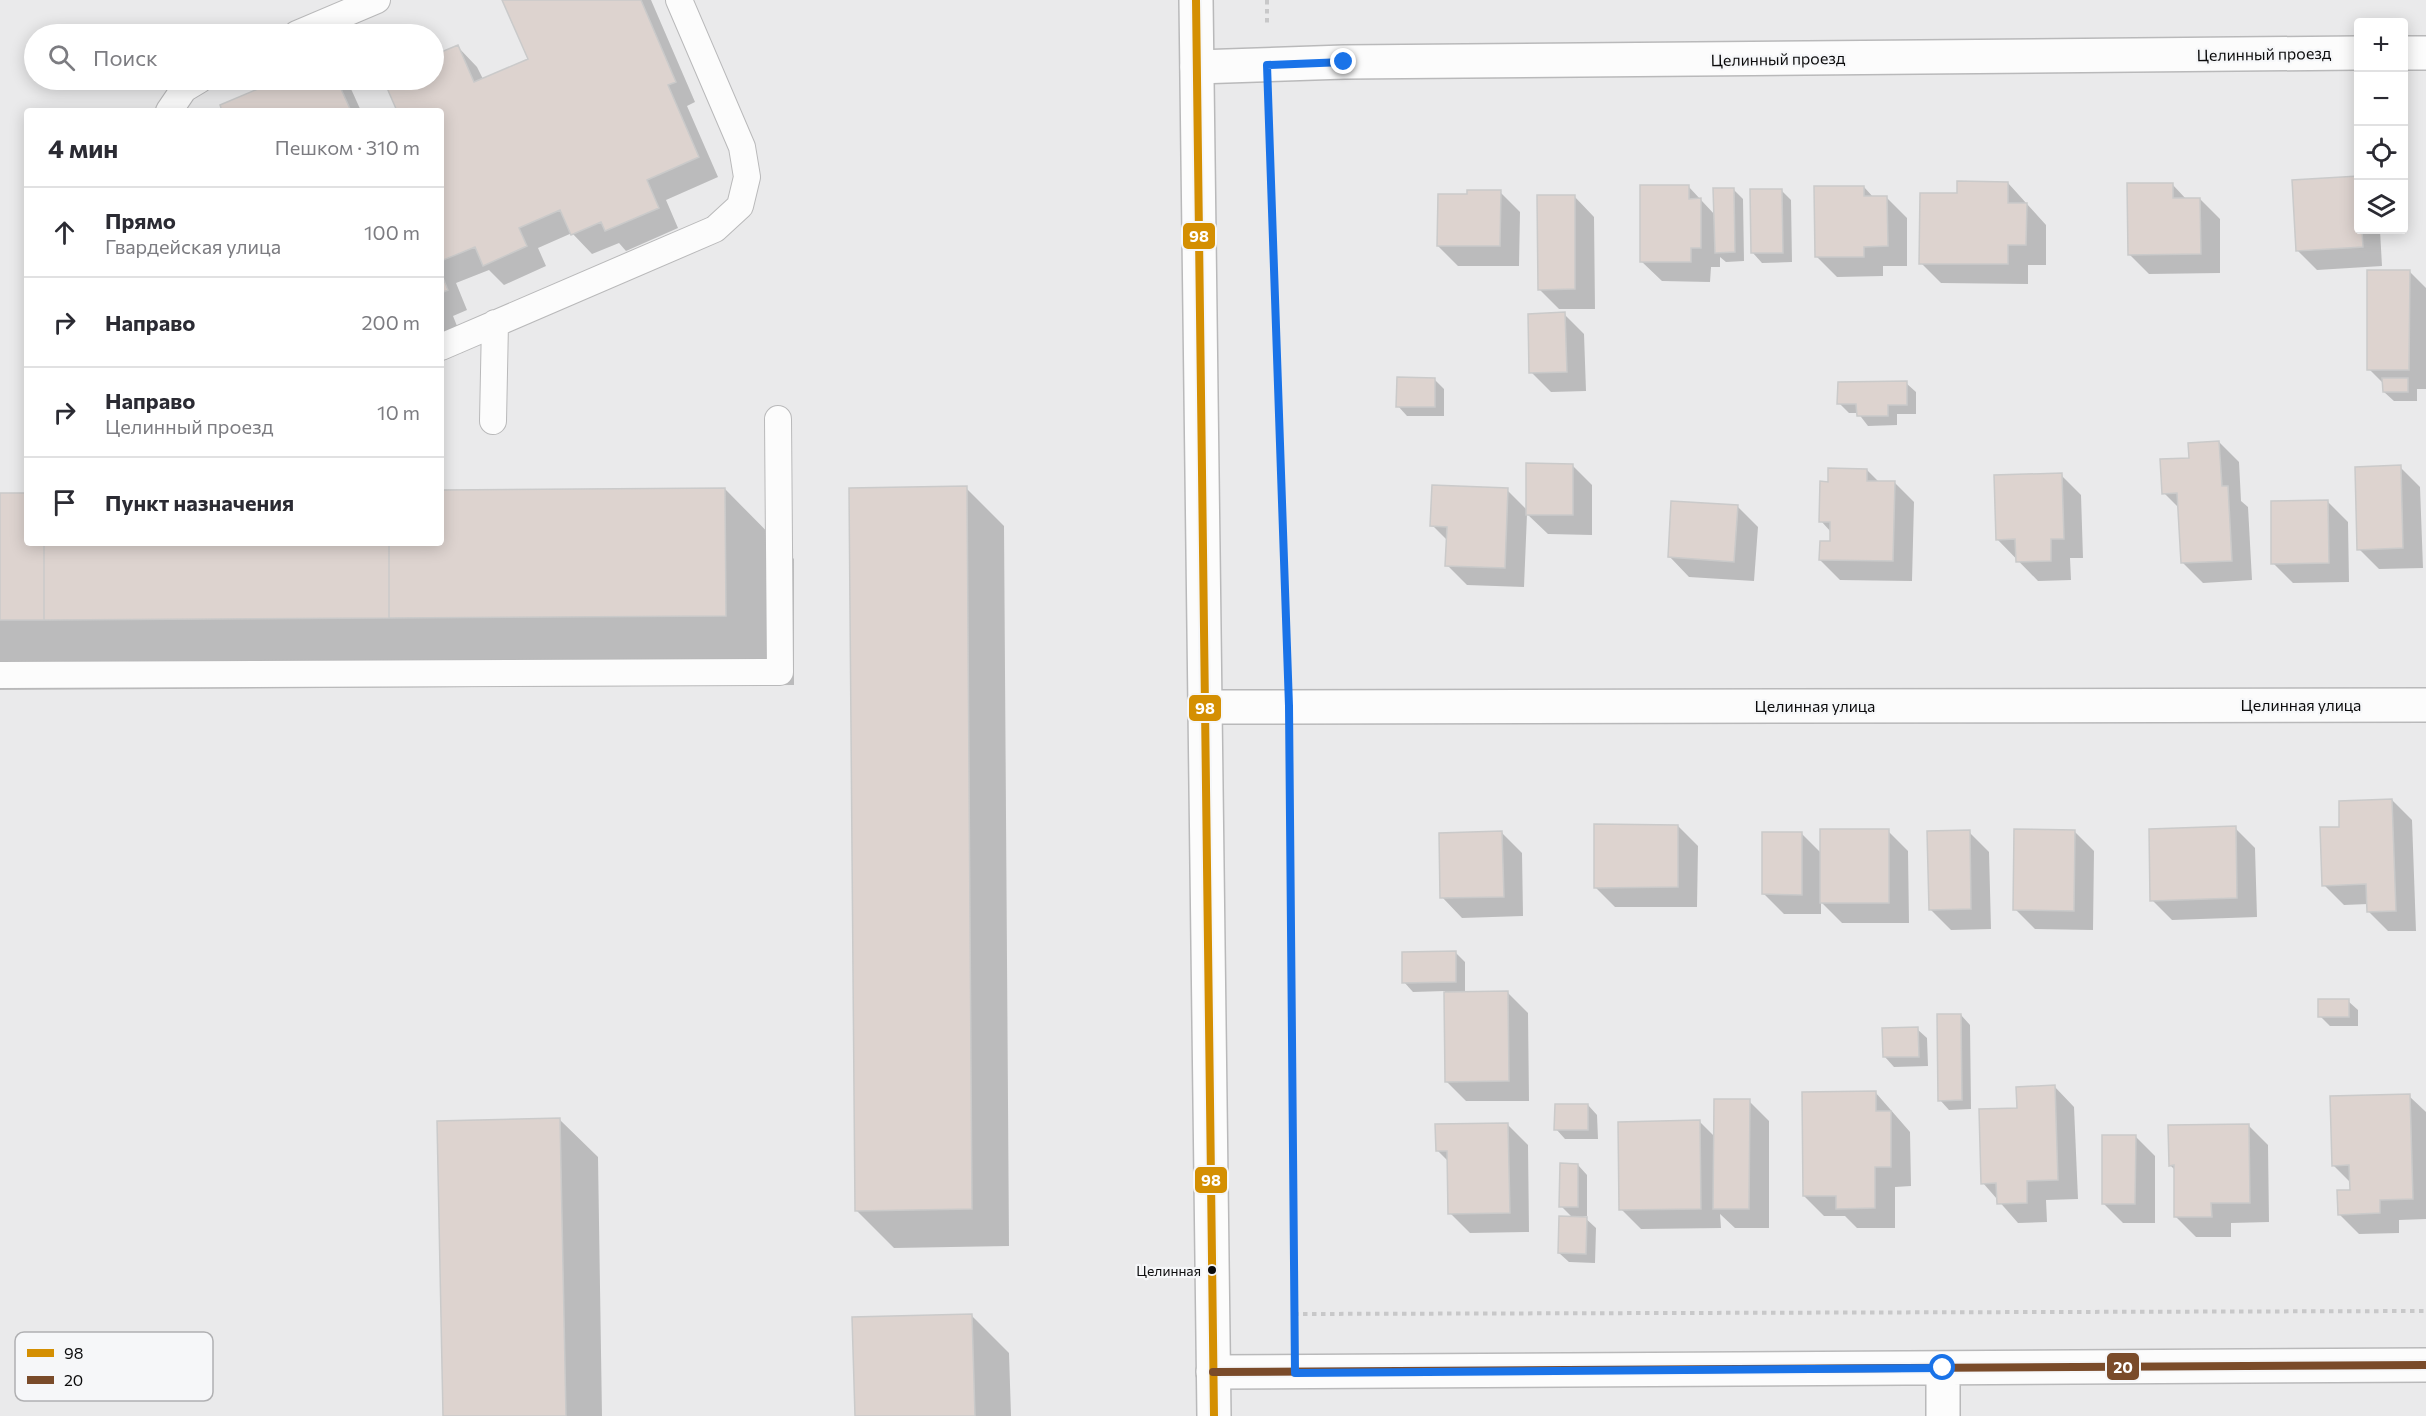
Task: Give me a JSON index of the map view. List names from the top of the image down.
{
  "streets": {
    "street": ["Целинный проезд", "Целинная улица"]
  },
  "places": ["Целинная"],
  "lines": ["transit line 98", "transit line 20"],
  "legend": ["98", "20"],
  "page": {
    "map_buttons": ["+", "−"],
    "search": "Поиск",
    "heading": ["4 мин", "Пешком · 310 m"],
    "list": [
      ["Прямо", "Гвардейская улица", "100 m"],
      ["Направо", "200 m"],
      ["Направо", "Целинный проезд", "10 m"],
      "Пункт назначения"
    ]
  }
}
